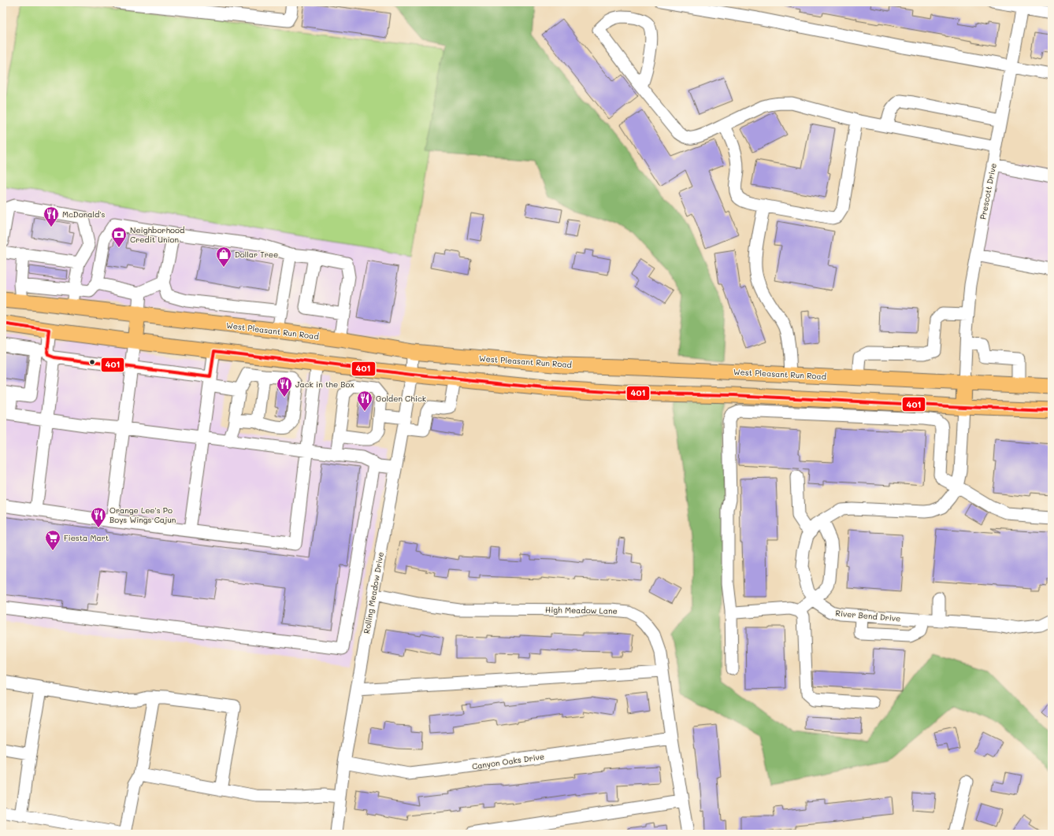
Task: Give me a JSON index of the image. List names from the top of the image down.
{
  "streets": {
    "main road": ["West Pleasant Run Road"],
    "street": [
      "Prescott Drive",
      "Rolling Meadow Drive",
      "High Meadow Lane",
      "River Bend Drive",
      "Canyon Oaks Drive"
    ]
  },
  "crossings": [
    ["Prescott Drive", "West Pleasant Run Road"],
    ["West Pleasant Run Road", "Rolling Meadow Drive"],
    ["Rolling Meadow Drive", "High Meadow Lane"],
    ["Rolling Meadow Drive", "Canyon Oaks Drive"],
    ["High Meadow Lane", "Canyon Oaks Drive"]
  ],
  "places": {
    "restaurant": [
      "McDonald's",
      "Jack in the Box",
      "Golden Chick",
      "Orange Lee's Po Boys Wings Cajun"
    ],
    "bank": ["Neighborhood Credit Union"],
    "shop": ["Dollar Tree"],
    "supermarket": ["Fiesta Mart"]
  },
  "lines": ["transit line 401"]
}
